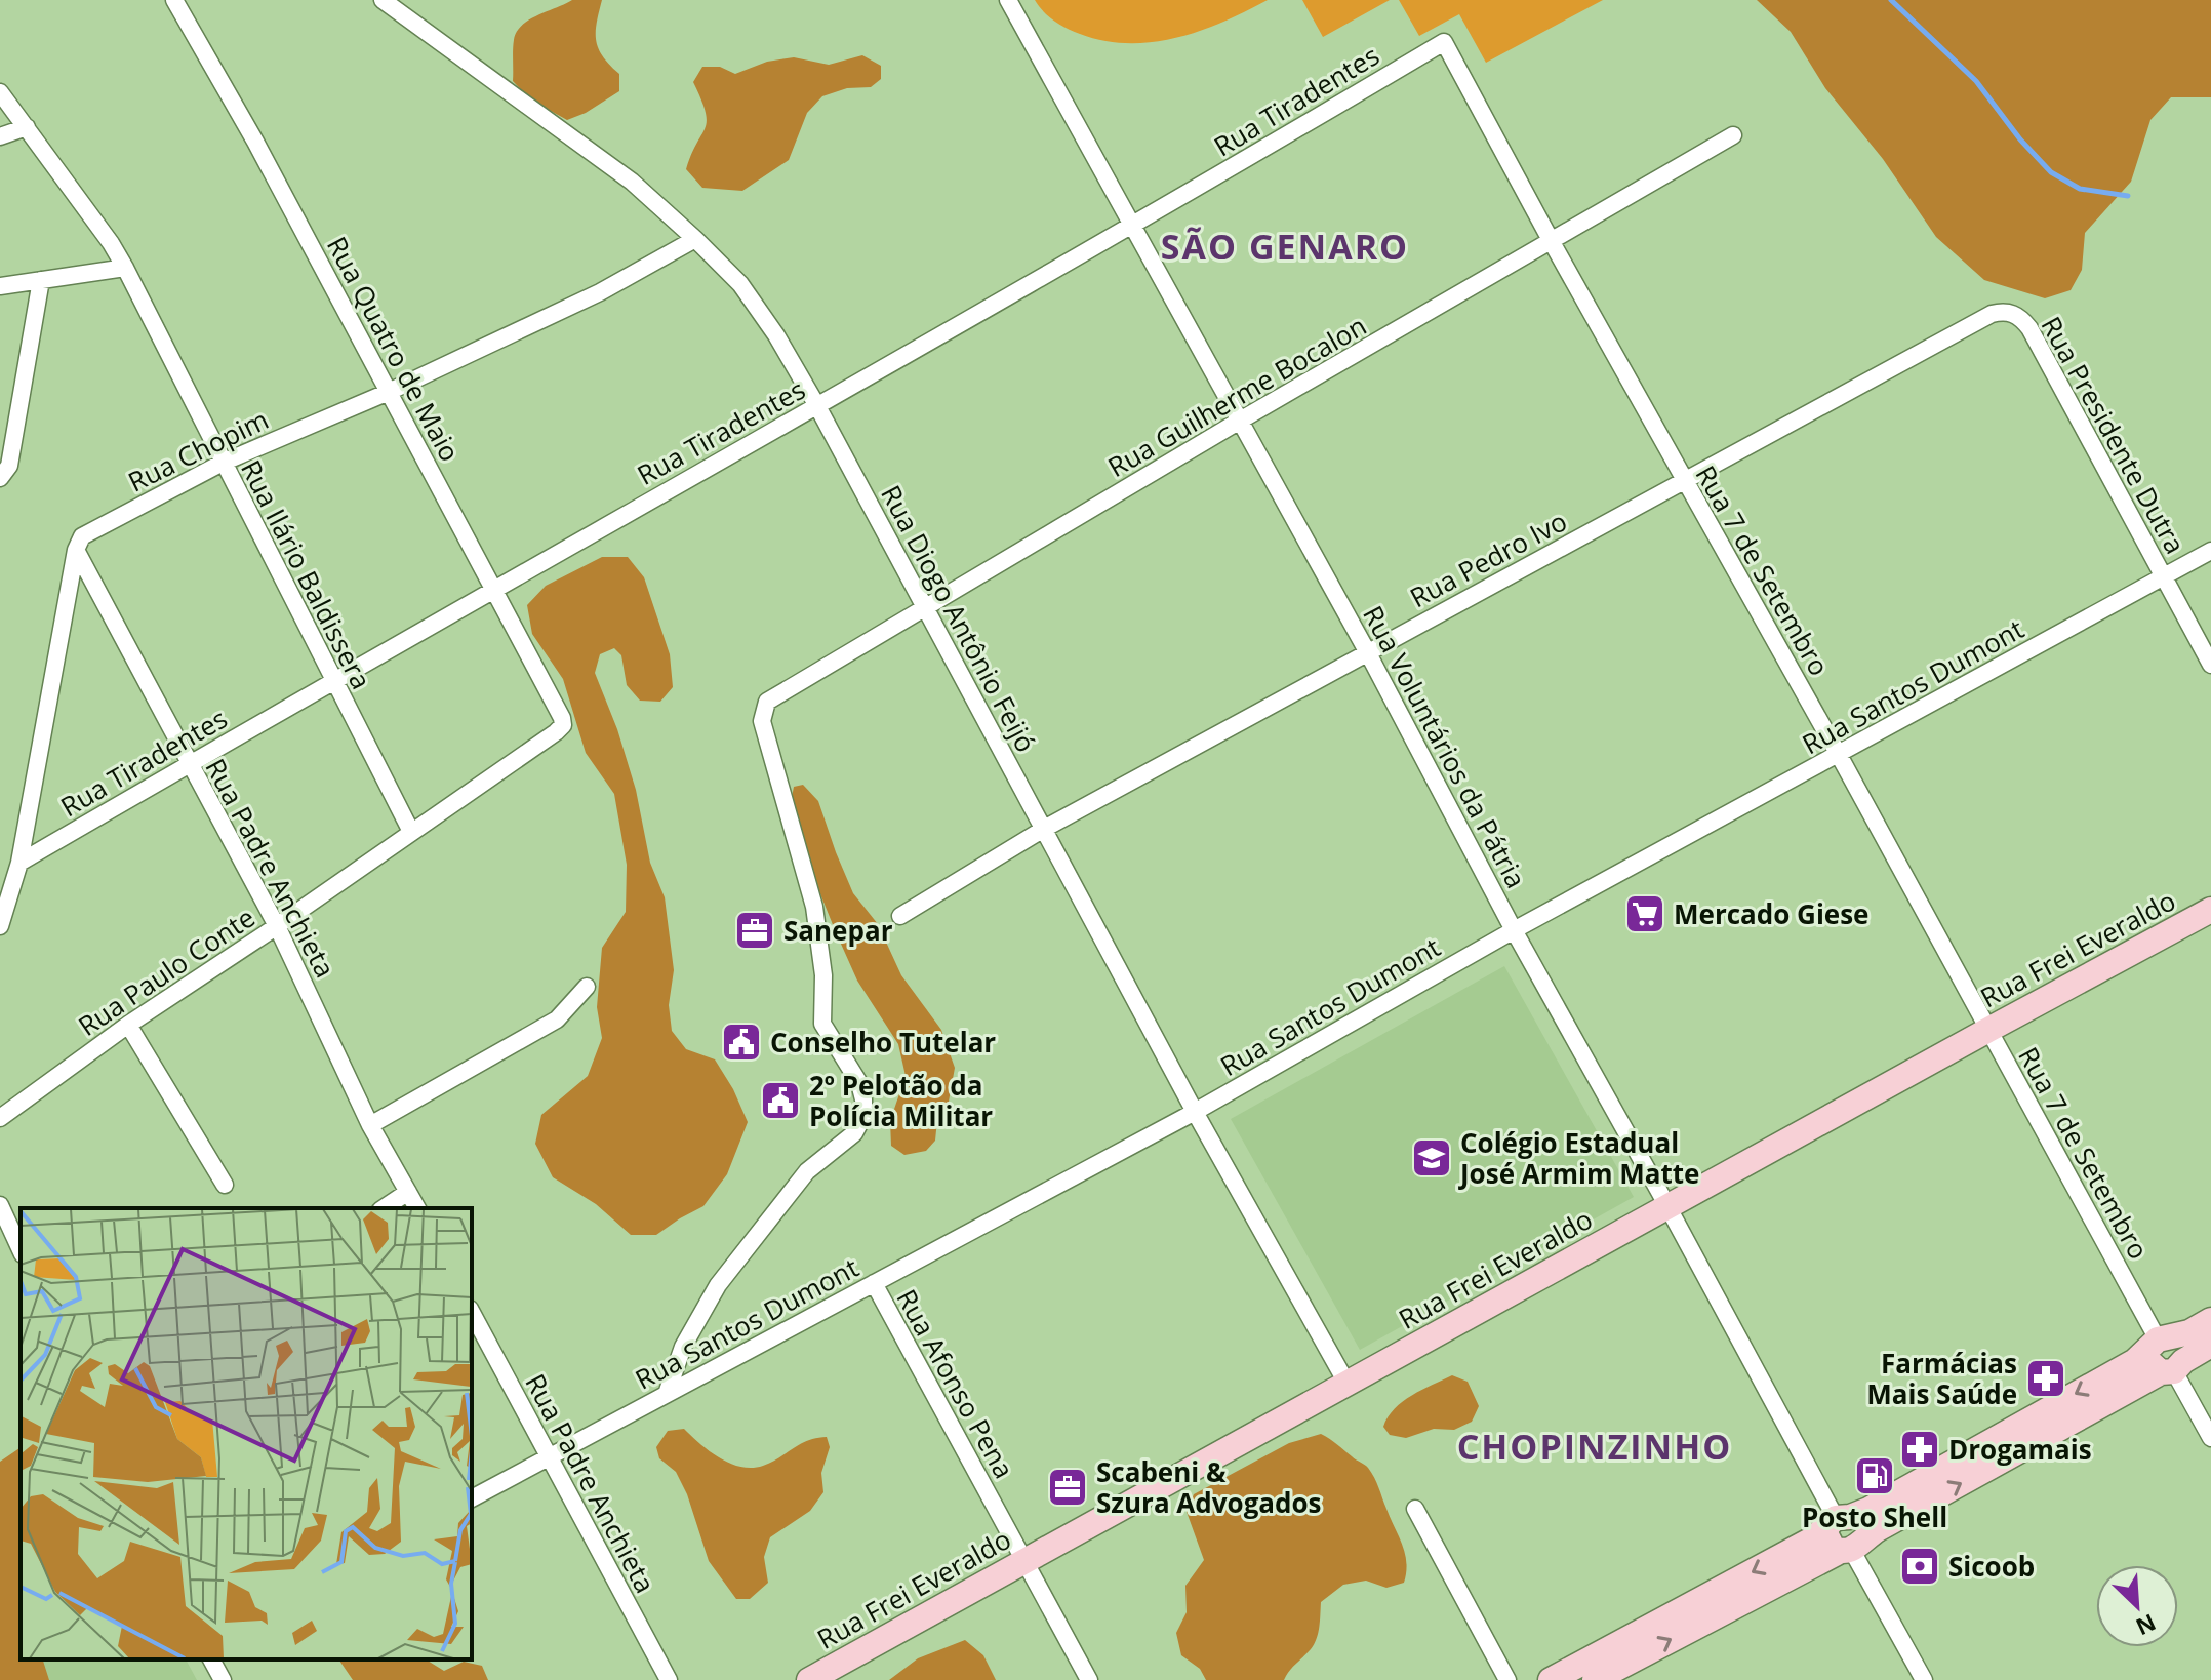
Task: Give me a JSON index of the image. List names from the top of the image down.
{
  "streets": {
    "street": [
      "Rua Tiradentes",
      "Rua Quatro de Maio",
      "Rua Guilherme Bocalon",
      "Rua Presidente Dutra",
      "Rua Chopim",
      "Rua Pedro Ivo",
      "Rua 7 de Setembro",
      "Rua Ilário Baldissera",
      "Rua Diogo Antônio Feijó",
      "Rua Santos Dumont",
      "Rua Voluntários da Pátria",
      "Rua Padre Anchieta",
      "Rua Frei Everaldo",
      "Rua Paulo Conte",
      "Rua Afonso Pena"
    ]
  },
  "crossings": [
    ["Rua Tiradentes", "Rua Quatro de Maio"],
    ["Rua Tiradentes", "Rua 7 de Setembro"],
    ["Rua Tiradentes", "Rua Ilário Baldissera"],
    ["Rua Tiradentes", "Rua Diogo Antônio Feijó"],
    ["Rua Tiradentes", "Rua Voluntários da Pátria"],
    ["Rua Tiradentes", "Rua Padre Anchieta"],
    ["Rua Quatro de Maio", "Rua Chopim"],
    ["Rua Quatro de Maio", "Rua Paulo Conte"],
    ["Rua Guilherme Bocalon", "Rua 7 de Setembro"],
    ["Rua Guilherme Bocalon", "Rua Diogo Antônio Feijó"],
    ["Rua Guilherme Bocalon", "Rua Santos Dumont"],
    ["Rua Guilherme Bocalon", "Rua Voluntários da Pátria"],
    ["Rua Presidente Dutra", "Rua Pedro Ivo"],
    ["Rua Presidente Dutra", "Rua Santos Dumont"],
    ["Rua Chopim", "Rua Ilário Baldissera"],
    ["Rua Chopim", "Rua Diogo Antônio Feijó"],
    ["Rua Chopim", "Rua Padre Anchieta"],
    ["Rua Pedro Ivo", "Rua 7 de Setembro"],
    ["Rua Pedro Ivo", "Rua Diogo Antônio Feijó"],
    ["Rua Pedro Ivo", "Rua Voluntários da Pátria"],
    ["Rua 7 de Setembro", "Rua Santos Dumont"],
    ["Rua 7 de Setembro", "Rua Frei Everaldo"],
    ["Rua Ilário Baldissera", "Rua Paulo Conte"],
    ["Rua Diogo Antônio Feijó", "Rua Santos Dumont"],
    ["Rua Diogo Antônio Feijó", "Rua Frei Everaldo"],
    ["Rua Santos Dumont", "Rua Voluntários da Pátria"],
    ["Rua Santos Dumont", "Rua Padre Anchieta"],
    ["Rua Santos Dumont", "Rua Afonso Pena"],
    ["Rua Voluntários da Pátria", "Rua Frei Everaldo"],
    ["Rua Padre Anchieta", "Rua Paulo Conte"],
    ["Rua Frei Everaldo", "Rua Afonso Pena"]
  ],
  "districts": ["SÃO GENARO", "CHOPINZINHO"],
  "places": {
    "supermarket": ["Mercado Giese"],
    "office": ["Sanepar", "Scabeni & Szura Advogados"],
    "public building": ["Conselho Tutelar", "2º Pelotão da Polícia Militar"],
    "school or university": ["Colégio Estadual José Armim Matte"],
    "pharmacy": ["Farmácias Mais Saúde", "Drogamais"],
    "fuel station": ["Posto Shell"],
    "bank": ["Sicoob"]
  },
  "north": "bottom right"
}
